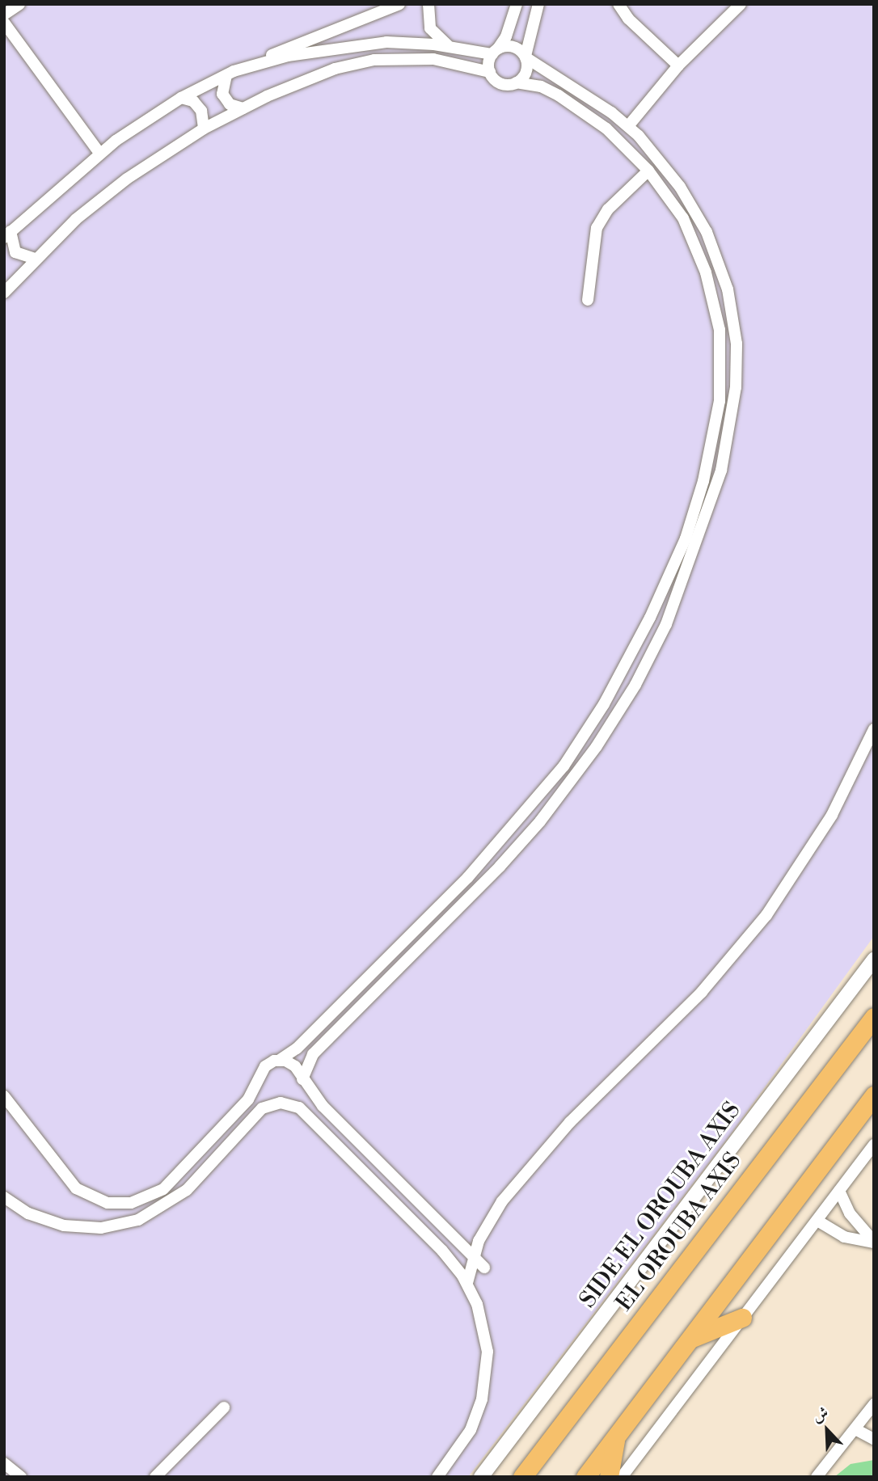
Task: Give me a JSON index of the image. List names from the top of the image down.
{
  "streets": {
    "main road": ["EL OROUBA AXIS"],
    "street": ["SIDE EL OROUBA AXIS"]
  },
  "north": "top left"
}
